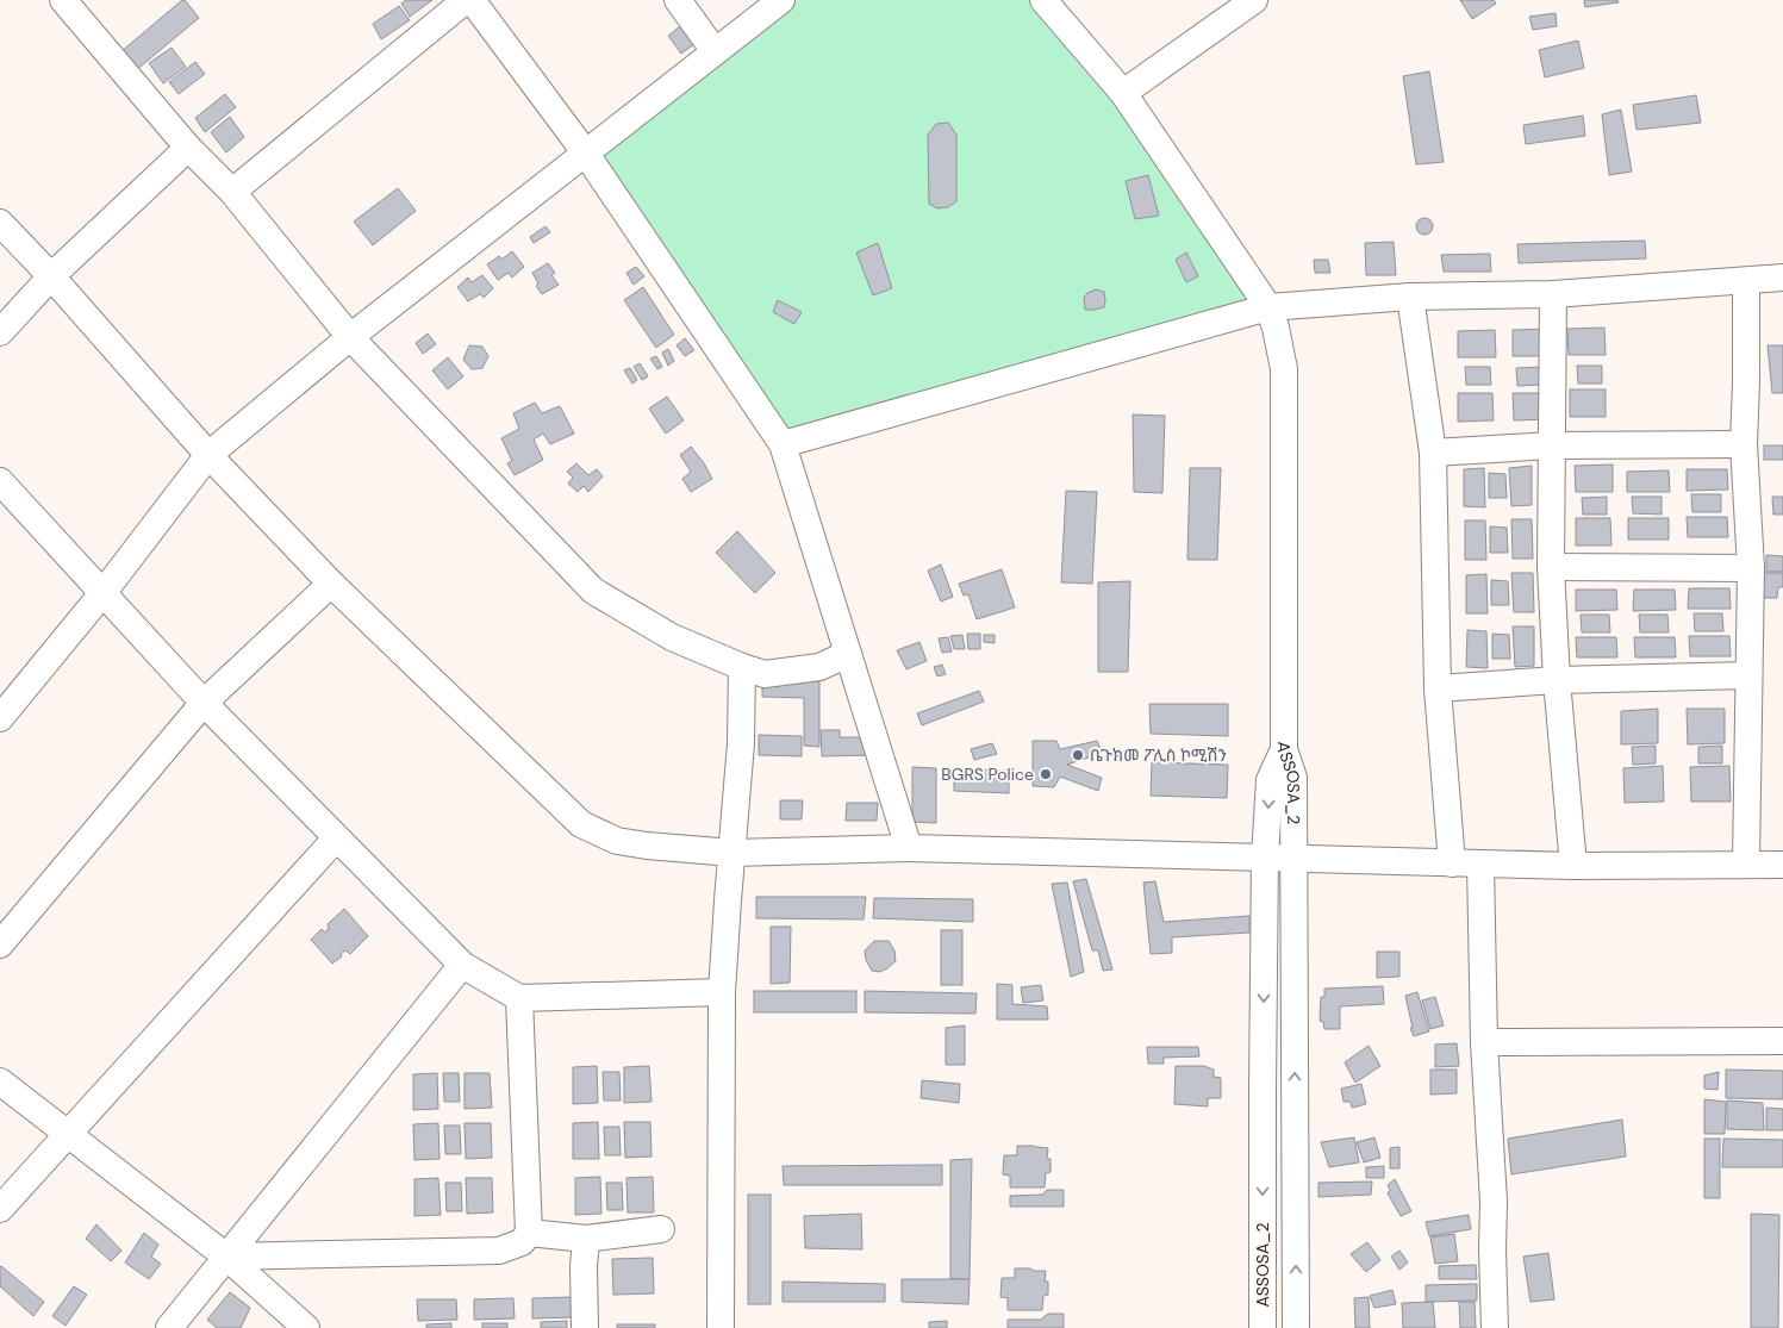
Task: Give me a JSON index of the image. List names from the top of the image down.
{
  "streets": {
    "street": ["ASSOSA_2"]
  },
  "places": ["ቤጉክመ ፖሊስ ኮሚሽን", "BGRS Police"]
}
